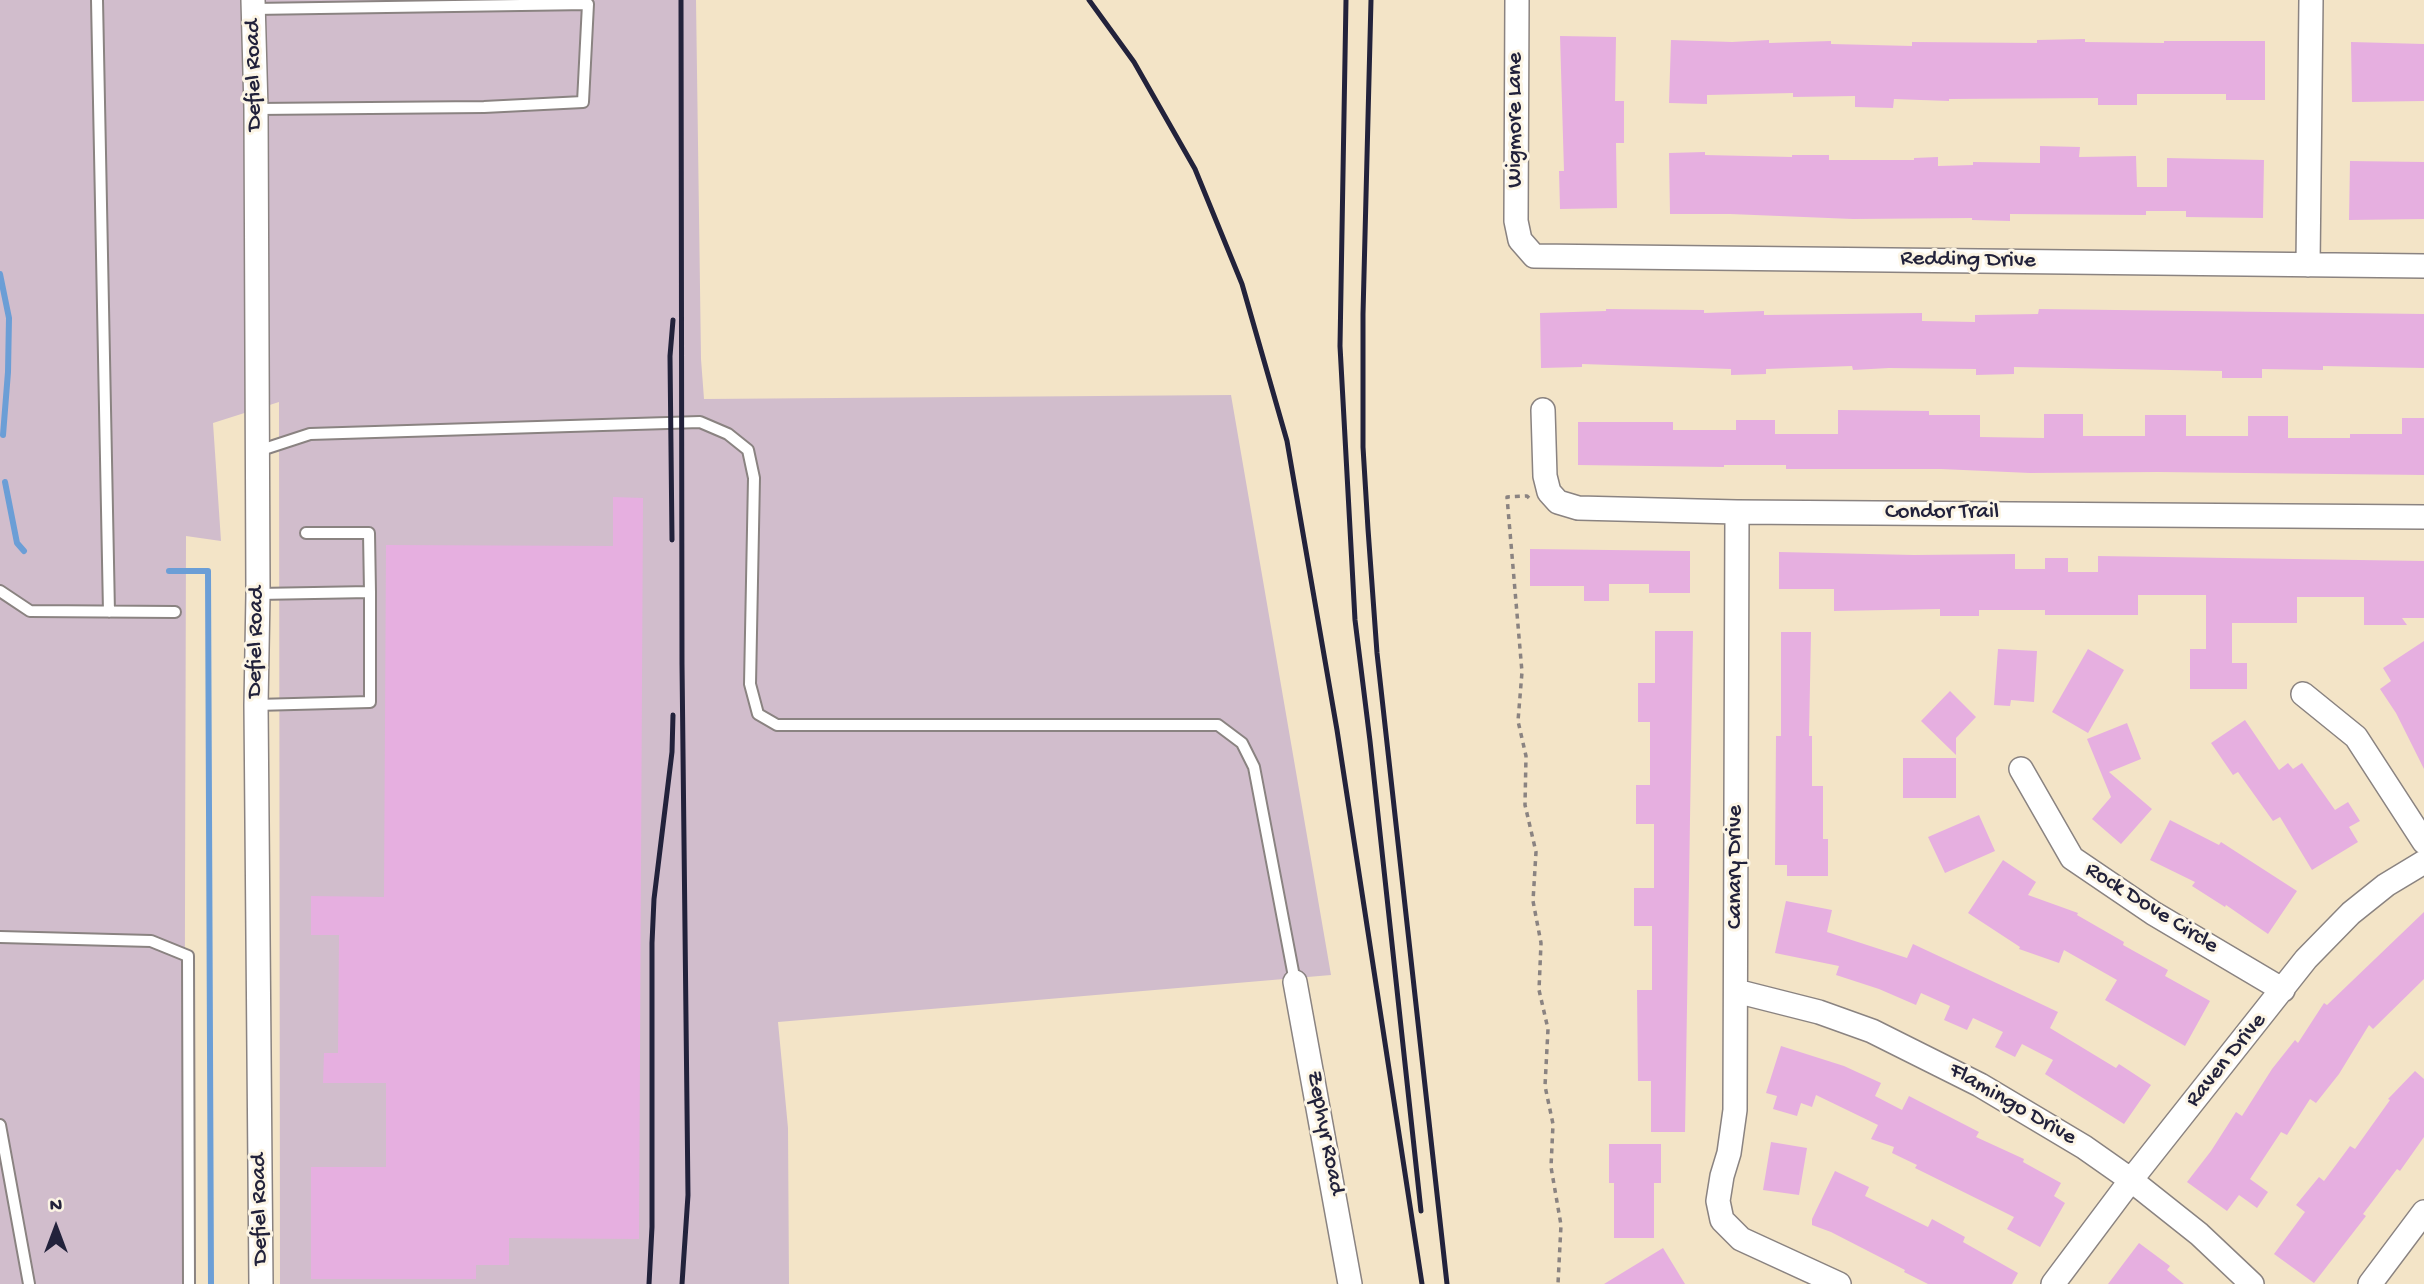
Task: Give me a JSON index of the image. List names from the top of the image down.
{
  "streets": {
    "street": [
      "Defiel Road",
      "Wigmore Lane",
      "Redding Drive",
      "Condor Trail",
      "Canary Drive",
      "Rock Dove Circle",
      "Raven Drive",
      "Flamingo Drive",
      "Zephyr Road"
    ]
  },
  "crossings": [
    ["Wigmore Lane", "Redding Drive"],
    ["Condor Trail", "Canary Drive"],
    ["Canary Drive", "Flamingo Drive"],
    ["Rock Dove Circle", "Raven Drive"],
    ["Raven Drive", "Flamingo Drive"]
  ],
  "north": "top"
}
